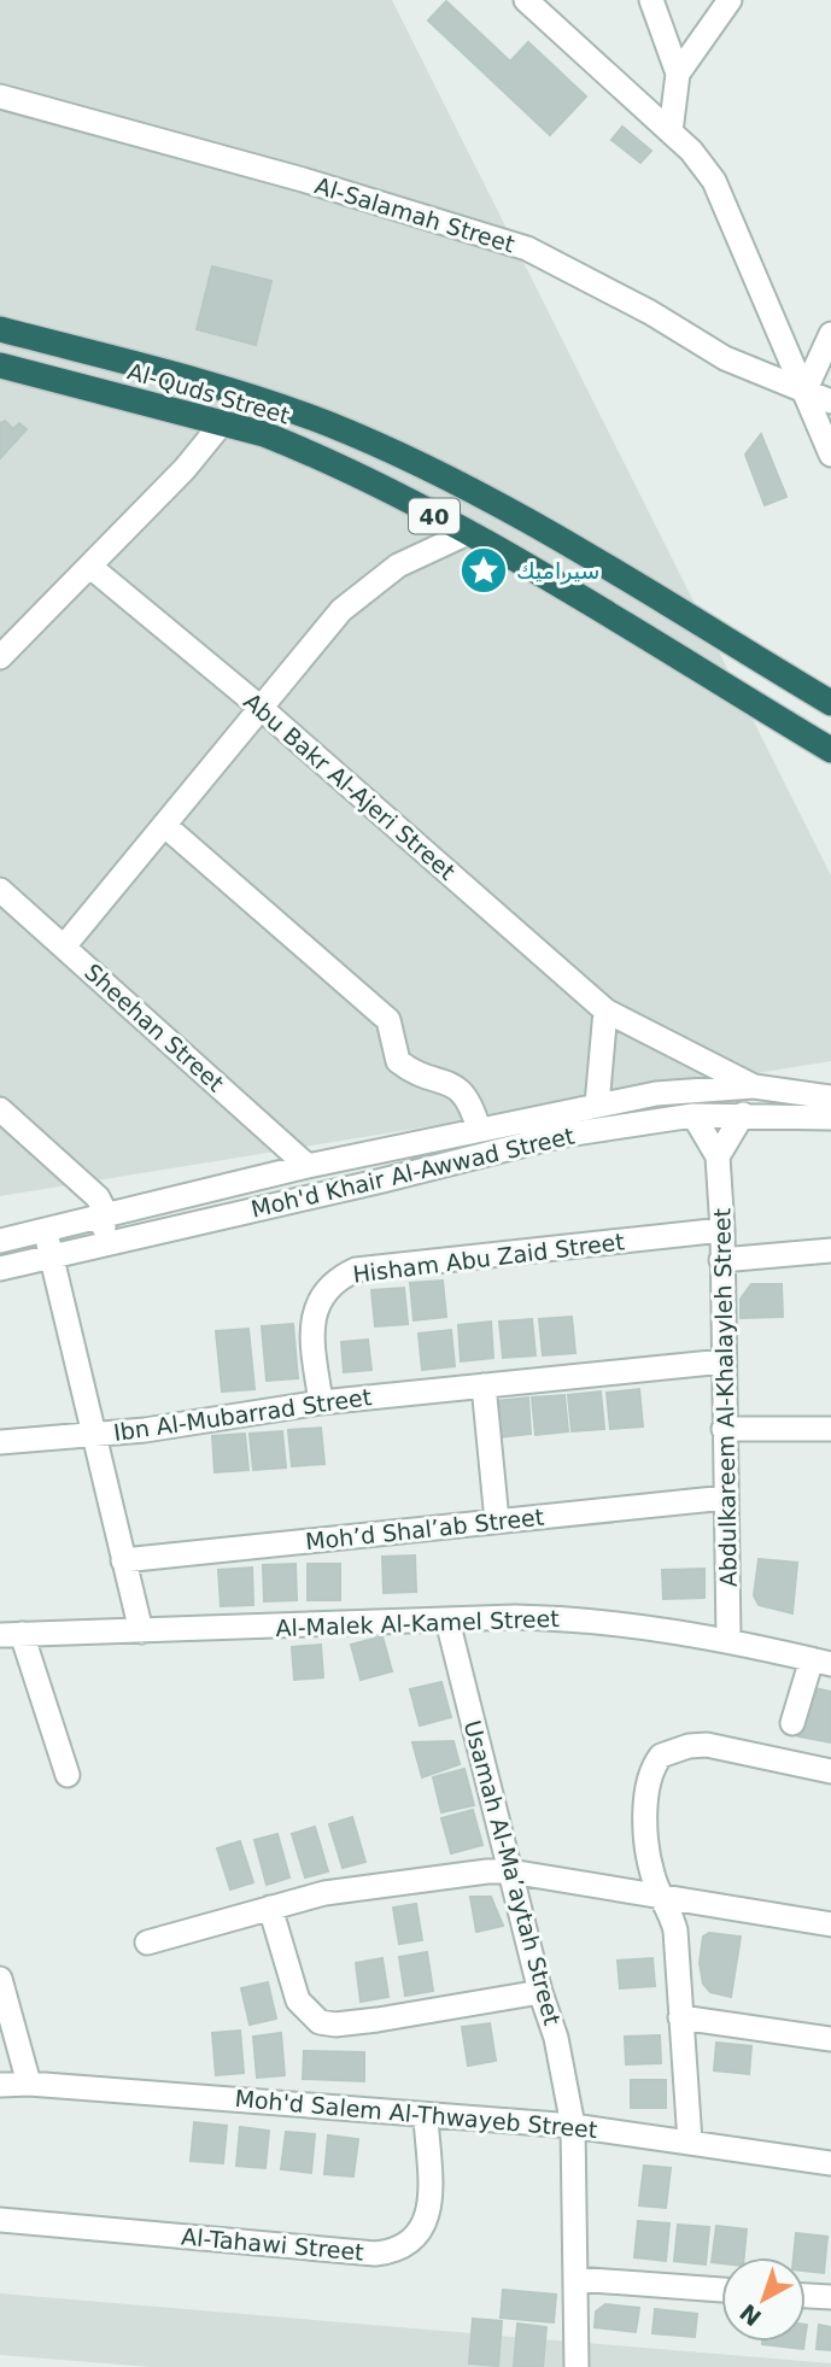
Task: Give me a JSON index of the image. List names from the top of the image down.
{
  "streets": {
    "highway": ["Al-Quds Street", "40"],
    "street": [
      "Al-Salamah Street",
      "Abu Bakr Al-Ajeri Street",
      "Sheehan Street",
      "Moh'd Khair Al-Awwad Street",
      "Hisham Abu Zaid Street",
      "Abdulkareem Al-Khalayleh Street",
      "Ibn Al-Mubarrad Street",
      "Moh’d Shal’ab Street",
      "Al-Malek Al-Kamel Street",
      "Usamah Al-Ma’aytah Street",
      "Moh'd Salem Al-Thwayeb Street",
      "Al-Tahawi Street"
    ]
  },
  "crossings": [
    ["Abu Bakr Al-Ajeri Street", "Moh'd Khair Al-Awwad Street"],
    ["Sheehan Street", "Moh'd Khair Al-Awwad Street"],
    ["Moh'd Khair Al-Awwad Street", "Abdulkareem Al-Khalayleh Street"],
    ["Hisham Abu Zaid Street", "Abdulkareem Al-Khalayleh Street"],
    ["Hisham Abu Zaid Street", "Ibn Al-Mubarrad Street"],
    ["Abdulkareem Al-Khalayleh Street", "Ibn Al-Mubarrad Street"],
    ["Abdulkareem Al-Khalayleh Street", "Moh’d Shal’ab Street"],
    ["Abdulkareem Al-Khalayleh Street", "Al-Malek Al-Kamel Street"],
    ["Al-Malek Al-Kamel Street", "Usamah Al-Ma’aytah Street"],
    ["Usamah Al-Ma’aytah Street", "Moh'd Salem Al-Thwayeb Street"],
    ["Moh'd Salem Al-Thwayeb Street", "Al-Tahawi Street"]
  ],
  "places": {
    "place": ["سيراميك"]
  },
  "north": "bottom left"
}
